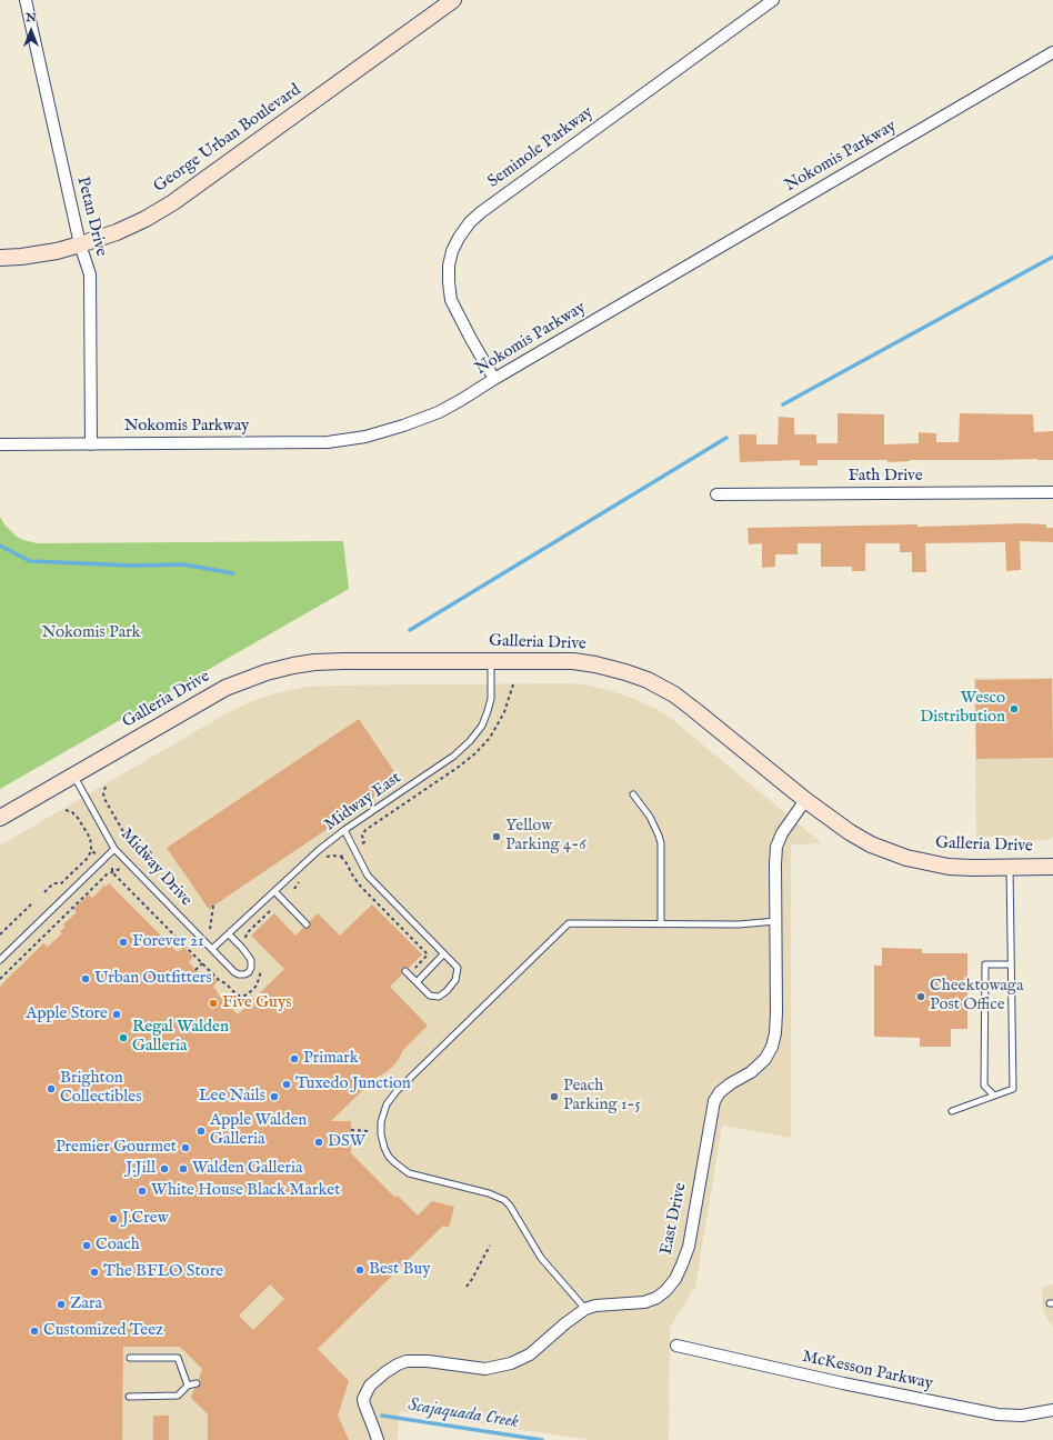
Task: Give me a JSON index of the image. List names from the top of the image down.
{
  "streets": {
    "street": [
      "George Urban Boulevard",
      "Seminole Parkway",
      "Nokomis Parkway",
      "Petan Drive",
      "Fath Drive",
      "Galleria Drive",
      "East Drive",
      "McKesson Parkway"
    ],
    "lane": ["Midway East", "Midway Drive"]
  },
  "crossings": [
    ["George Urban Boulevard", "Petan Drive"],
    ["Seminole Parkway", "Nokomis Parkway"],
    ["Nokomis Parkway", "Petan Drive"],
    ["Galleria Drive", "Midway East"],
    ["Galleria Drive", "Midway Drive"],
    ["Galleria Drive", "East Drive"],
    ["Midway East", "Midway Drive"]
  ],
  "water": ["Scajaquada Creek"],
  "parks": ["Nokomis Park"],
  "places": [
    "Wesco Distribution",
    "Yellow Parking 4-6",
    "Forever 21",
    "Urban Outfitters",
    "Cheektowaga Post Office",
    "Five Guys",
    "Apple Store",
    "Regal Walden Galleria",
    "Primark",
    "Tuxedo Junction",
    "Brighton Collectibles",
    "Lee Nails",
    "Peach Parking 1-5",
    "Apple Walden Galleria",
    "DSW",
    "Premier Gourmet",
    "J.Jill",
    "Walden Galleria",
    "White House Black Market",
    "J.Crew",
    "Coach",
    "Best Buy",
    "The BFLO Store",
    "Zara",
    "Customized Teez"
  ],
  "north": "top"
}
